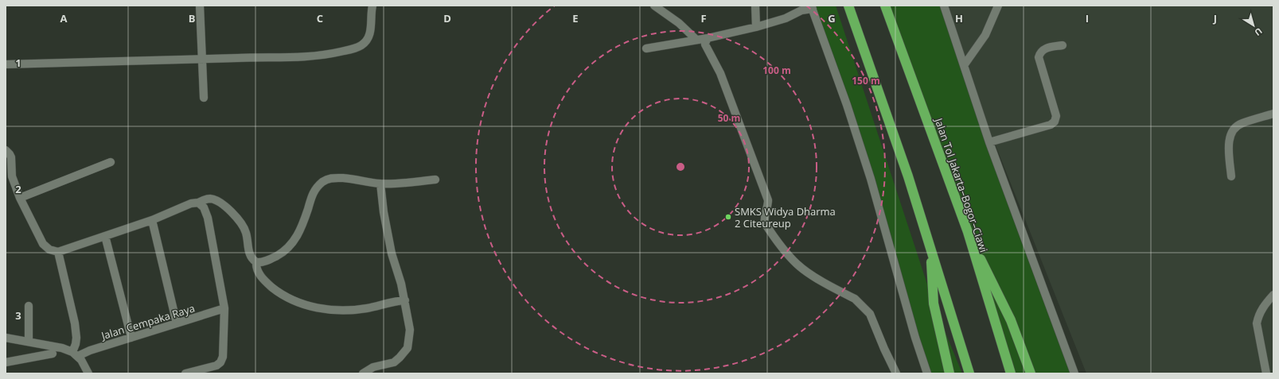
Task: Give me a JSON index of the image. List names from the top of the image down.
{
  "streets": {
    "highway": ["Jalan Tol Jakarta–Bogor–Ciawi"],
    "street": ["Jalan Cempaka Raya"]
  },
  "places": ["SMKS Widya Dharma 2 Citeureup"],
  "north": "bottom right",
  "grid": {
    "columns": [
      "A",
      "B",
      "C",
      "D",
      "E",
      "F",
      "G",
      "H",
      "I",
      "J"
    ],
    "rows": ["1", "2", "3"]
  },
  "rings": ["100 m", "150 m", "50 m"]
}
